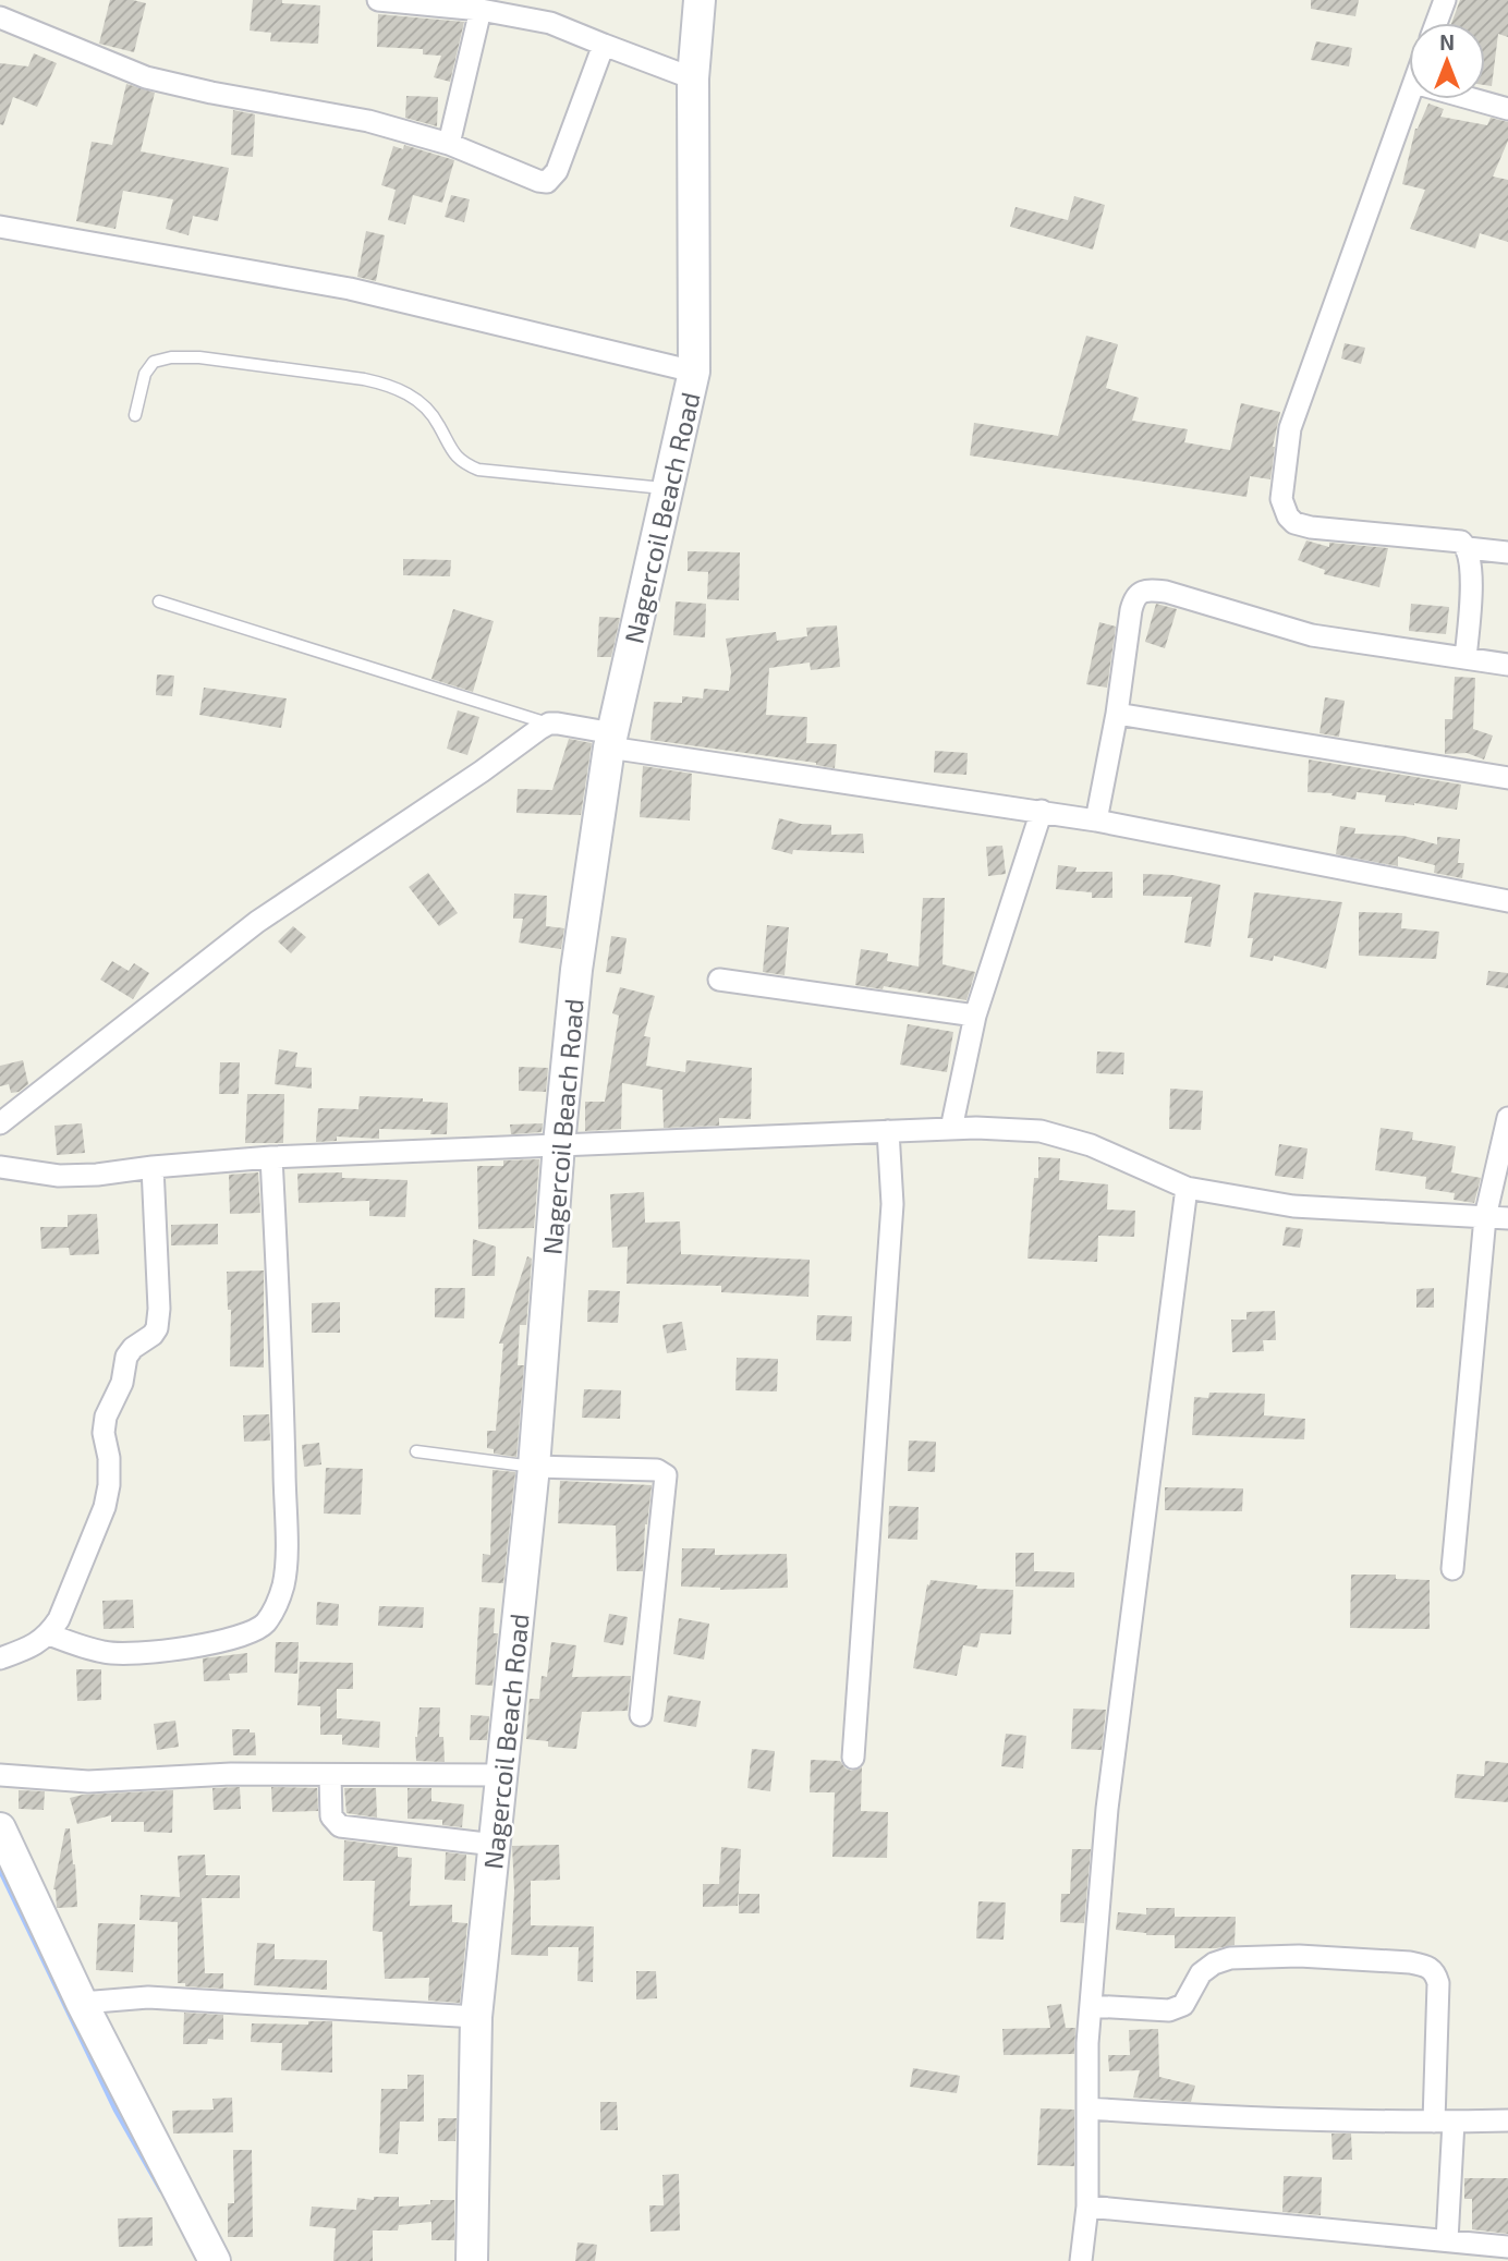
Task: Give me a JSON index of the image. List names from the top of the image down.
{
  "streets": {
    "main road": ["Nagercoil Beach Road"]
  },
  "north": "top"
}
